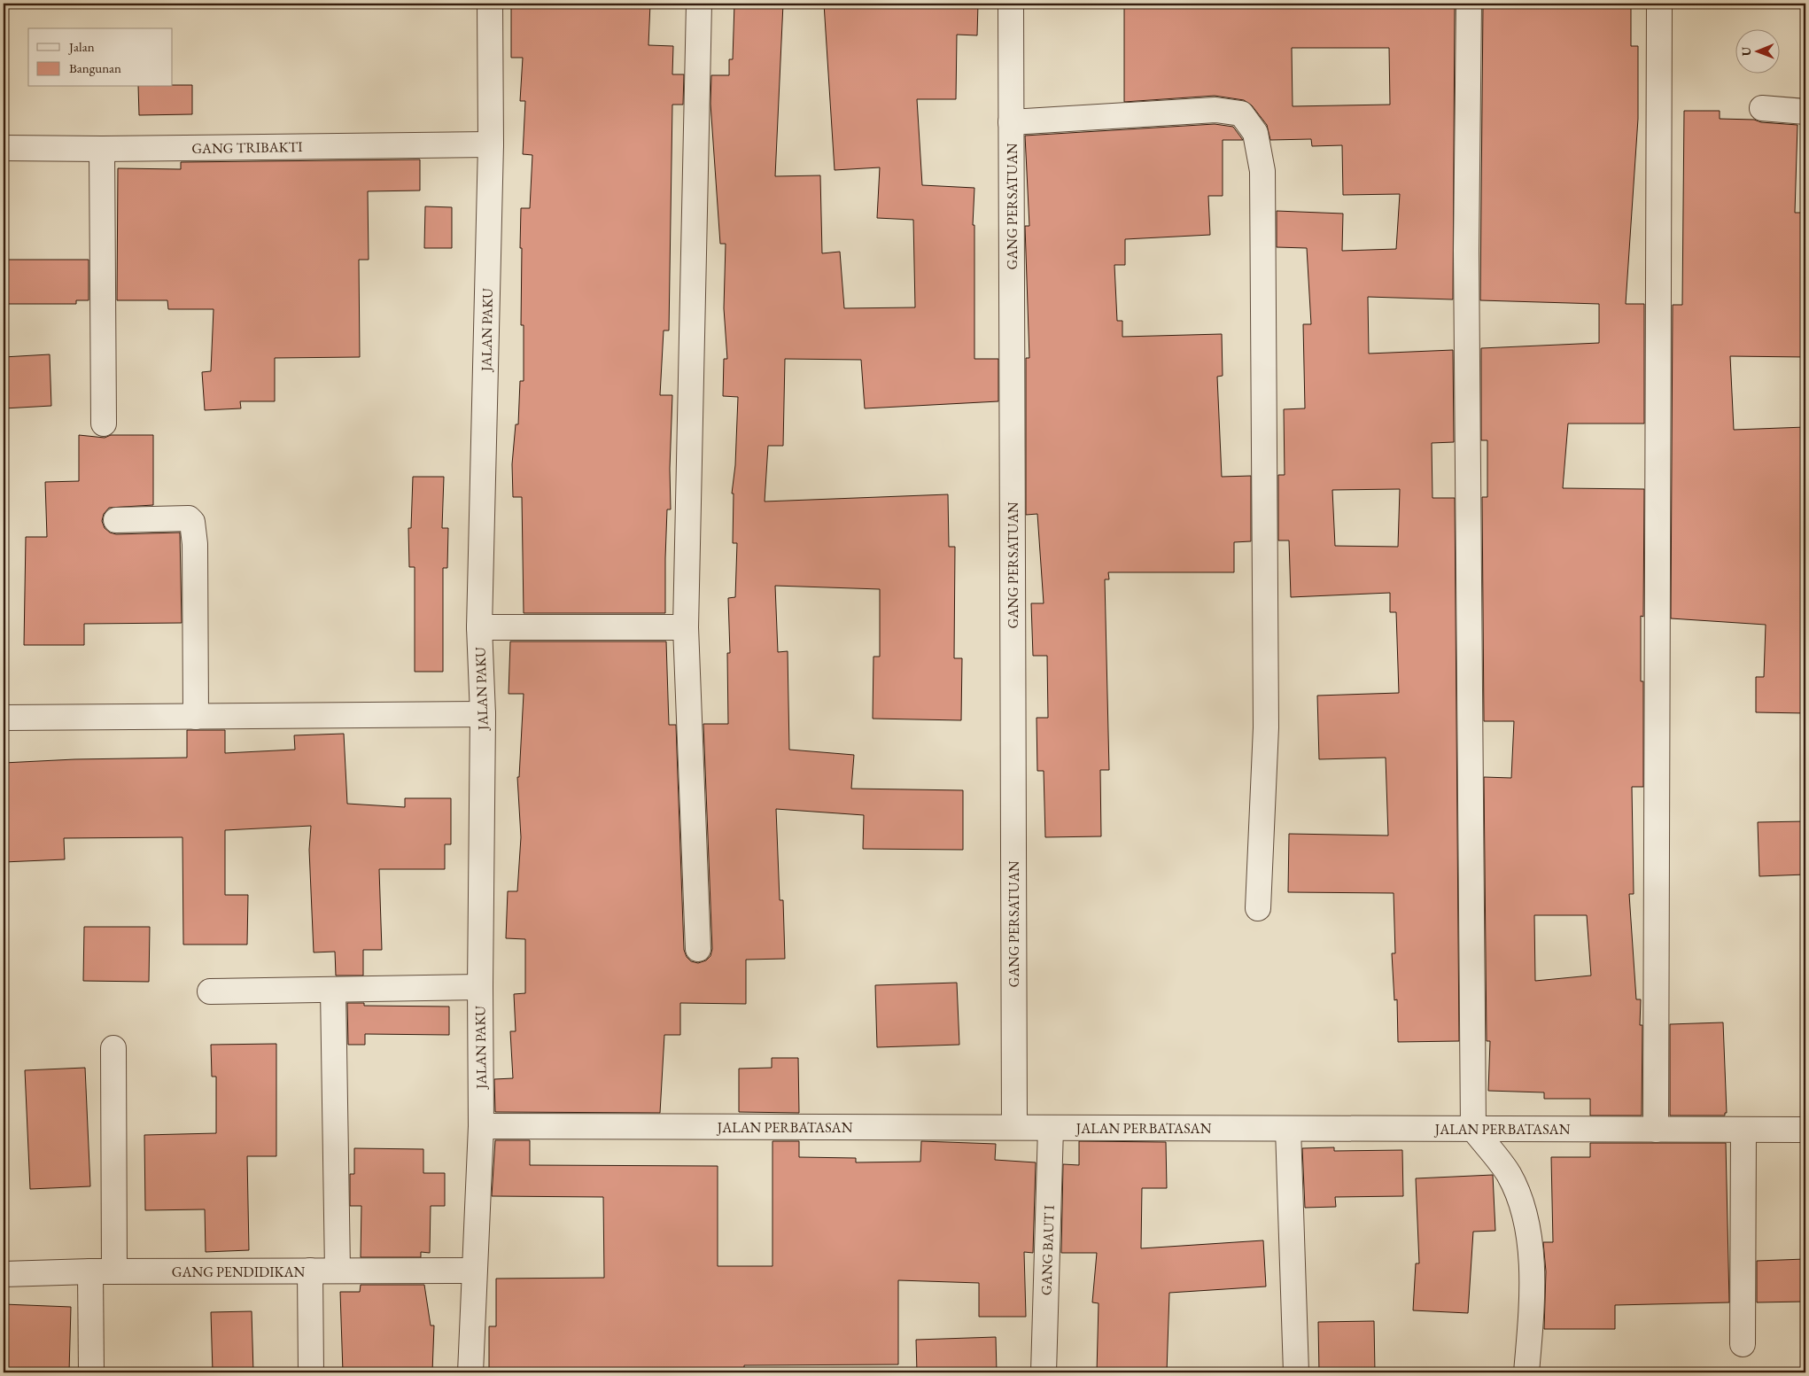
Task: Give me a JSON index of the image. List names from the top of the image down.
{
  "streets": {
    "street": [
      "GANG TRIBAKTI",
      "GANG PERSATUAN",
      "JALAN PAKU",
      "JALAN PERBATASAN",
      "GANG BAUT I",
      "GANG PENDIDIKAN"
    ]
  },
  "crossings": [
    ["GANG TRIBAKTI", "JALAN PAKU"],
    ["GANG PERSATUAN", "JALAN PERBATASAN"],
    ["JALAN PAKU", "JALAN PERBATASAN"],
    ["JALAN PAKU", "GANG PENDIDIKAN"],
    ["JALAN PERBATASAN", "GANG BAUT I"]
  ],
  "legend": ["Jalan", "Bangunan"],
  "north": "left"
}
